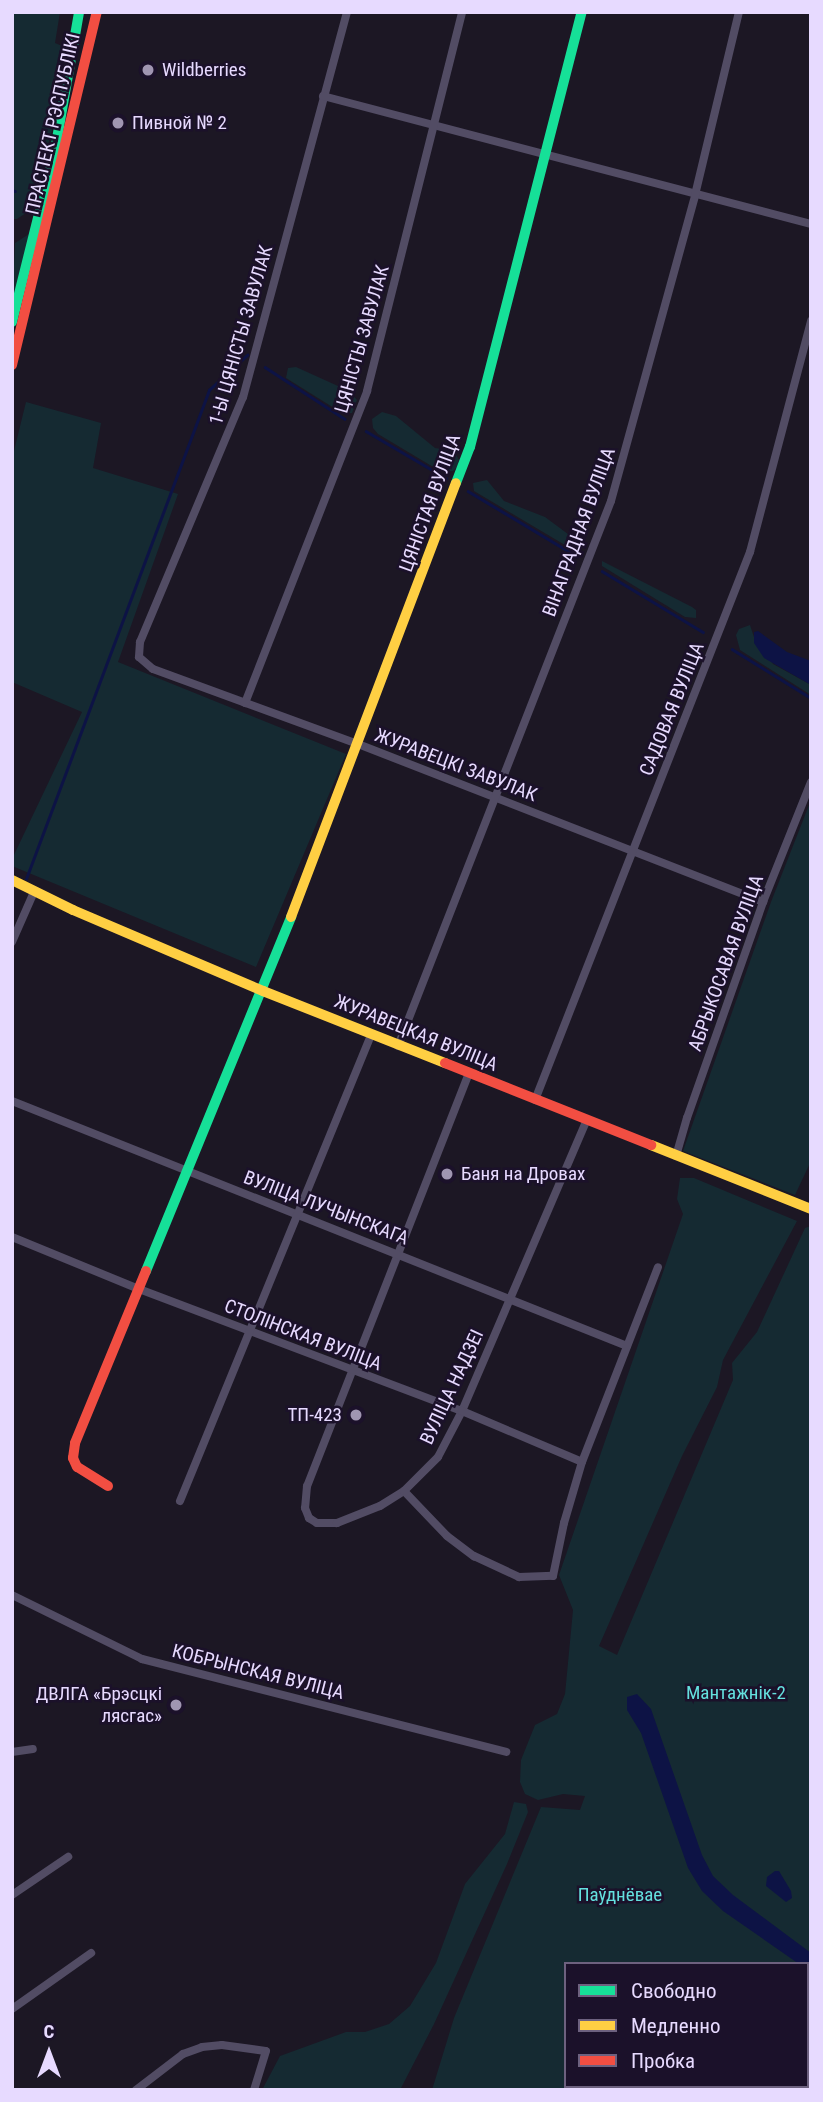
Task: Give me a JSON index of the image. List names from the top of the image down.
{
  "streets": {
    "street": [
      "ПРАСПЕКТ РЭСПУБЛІКІ",
      "1-Ы ЦЯНІСТЫ ЗАВУЛАК",
      "ЦЯНІСТЫ ЗАВУЛАК",
      "ЦЯНІСТАЯ ВУЛІЦА",
      "ВІНАГРАДНАЯ ВУЛІЦА",
      "САДОВАЯ ВУЛІЦА",
      "ЖУРАВЕЦКІ ЗАВУЛАК",
      "АБРЫКОСАВАЯ ВУЛІЦА",
      "ЖУРАВЕЦКАЯ ВУЛІЦА",
      "ВУЛІЦА ЛУЧЫНСКАГА",
      "СТОЛІНСКАЯ ВУЛІЦА",
      "ВУЛІЦА НАДЗЕІ",
      "КОБРЫНСКАЯ ВУЛІЦА"
    ]
  },
  "crossings": [
    ["1-Ы ЦЯНІСТЫ ЗАВУЛАК", "ЖУРАВЕЦКІ ЗАВУЛАК"],
    ["ЦЯНІСТЫ ЗАВУЛАК", "ЖУРАВЕЦКІ ЗАВУЛАК"],
    ["ЦЯНІСТАЯ ВУЛІЦА", "ЖУРАВЕЦКІ ЗАВУЛАК"],
    ["ЦЯНІСТАЯ ВУЛІЦА", "ЖУРАВЕЦКАЯ ВУЛІЦА"],
    ["ЦЯНІСТАЯ ВУЛІЦА", "ВУЛІЦА ЛУЧЫНСКАГА"],
    ["ЦЯНІСТАЯ ВУЛІЦА", "СТОЛІНСКАЯ ВУЛІЦА"],
    ["ВІНАГРАДНАЯ ВУЛІЦА", "ЖУРАВЕЦКІ ЗАВУЛАК"],
    ["ВІНАГРАДНАЯ ВУЛІЦА", "ЖУРАВЕЦКАЯ ВУЛІЦА"],
    ["САДОВАЯ ВУЛІЦА", "ЖУРАВЕЦКІ ЗАВУЛАК"],
    ["САДОВАЯ ВУЛІЦА", "ЖУРАВЕЦКАЯ ВУЛІЦА"],
    ["ЖУРАВЕЦКІ ЗАВУЛАК", "АБРЫКОСАВАЯ ВУЛІЦА"],
    ["АБРЫКОСАВАЯ ВУЛІЦА", "ЖУРАВЕЦКАЯ ВУЛІЦА"],
    ["ЖУРАВЕЦКАЯ ВУЛІЦА", "ВУЛІЦА НАДЗЕІ"],
    ["ВУЛІЦА ЛУЧЫНСКАГА", "ВУЛІЦА НАДЗЕІ"],
    ["СТОЛІНСКАЯ ВУЛІЦА", "ВУЛІЦА НАДЗЕІ"]
  ],
  "parks": ["Мантажнік-2", "Паўднёвае"],
  "places": [
    "Wildberries",
    "Пивной № 2",
    "Баня на Дровах",
    "ТП-423",
    "ДВЛГА «Брэсцкі лясгас»"
  ],
  "legend": ["Свободно", "Медленно", "Пробка"],
  "north": "top"
}
